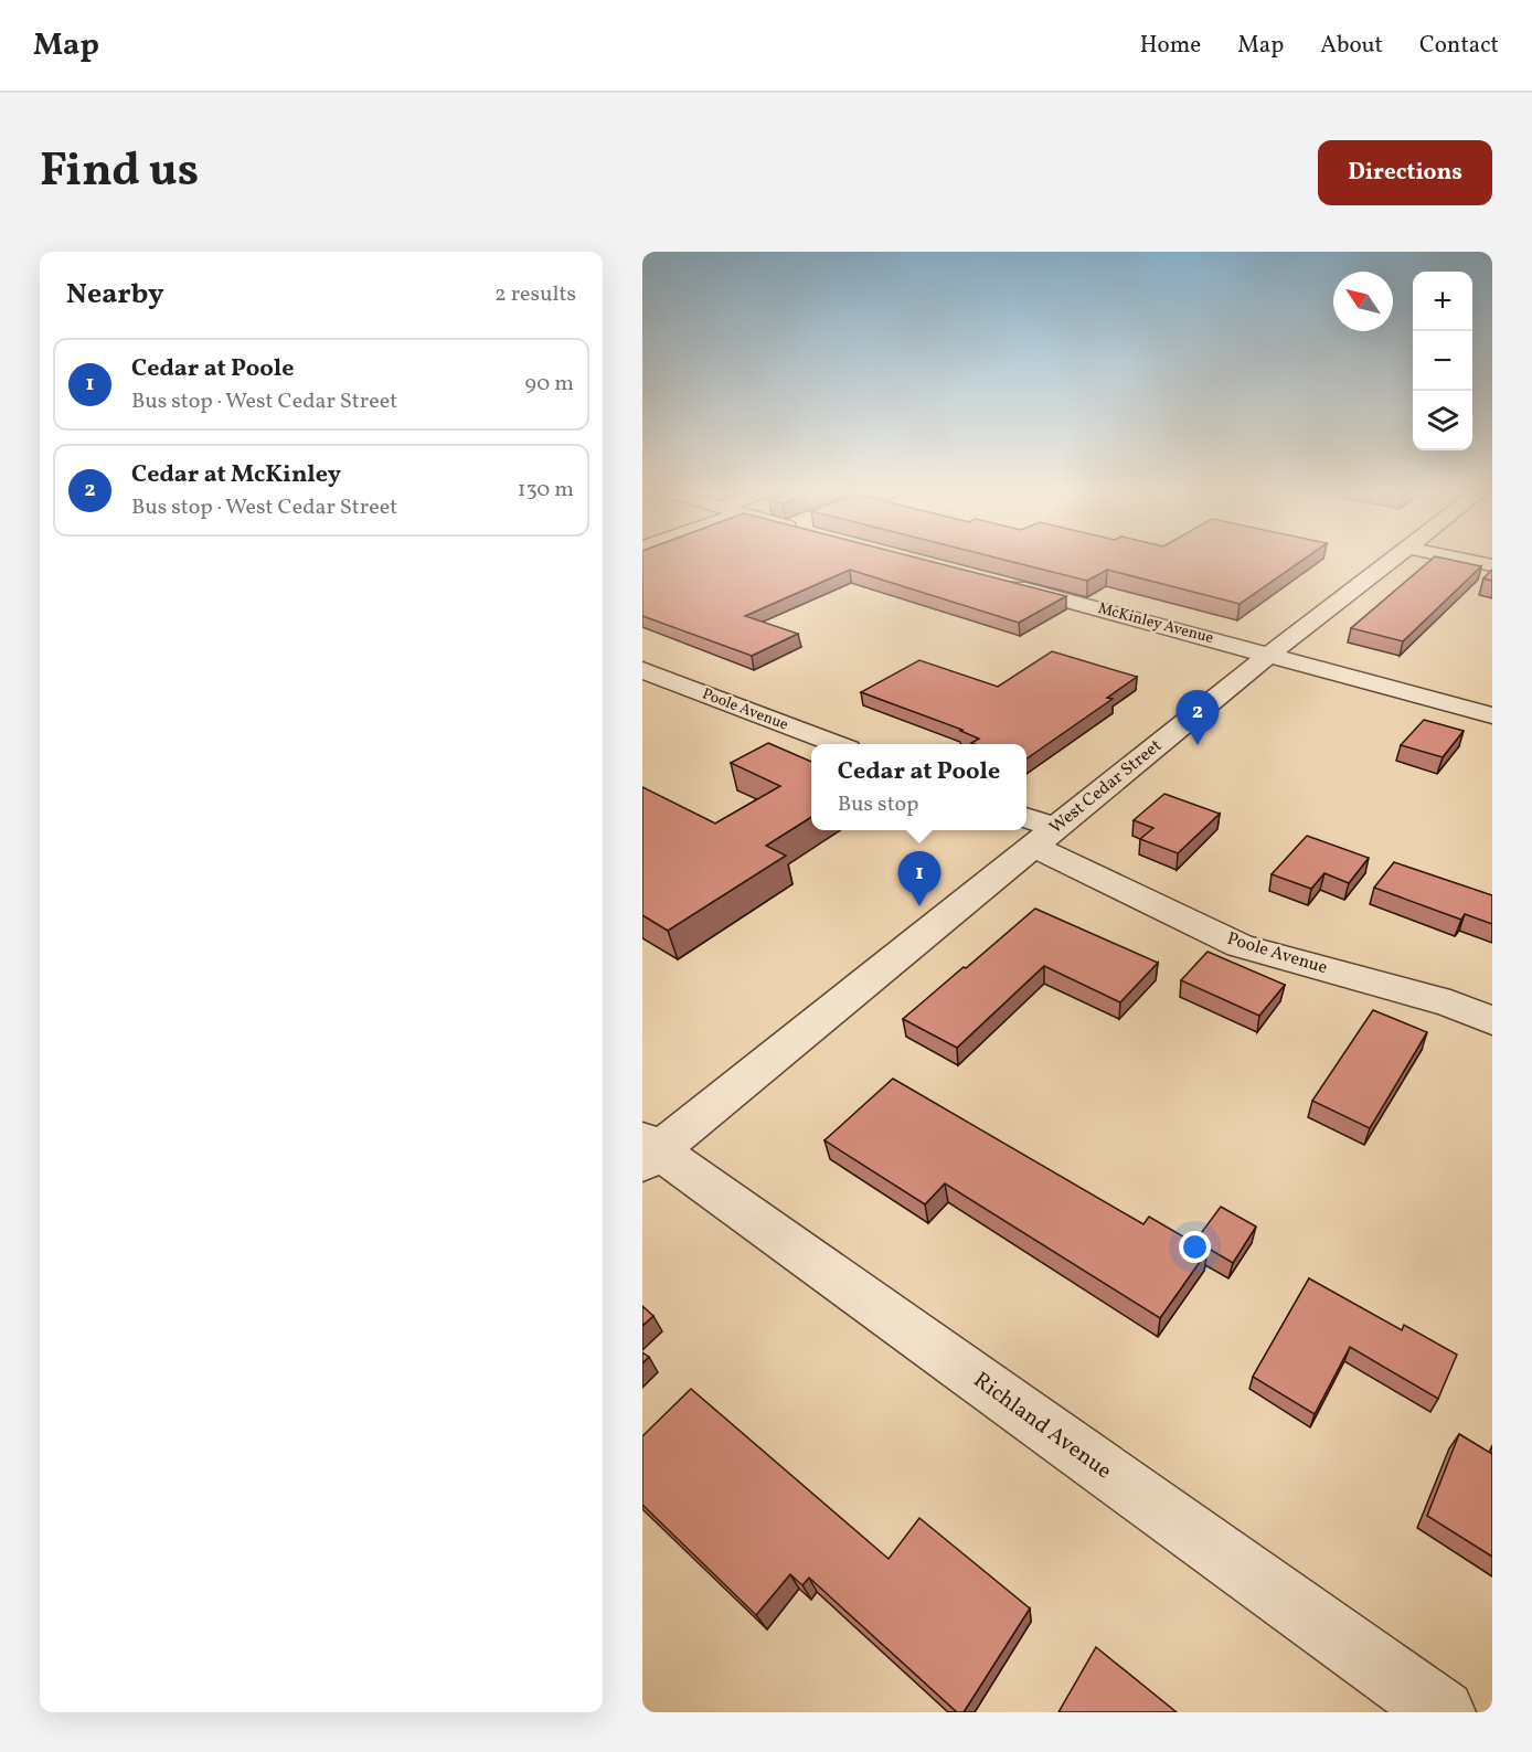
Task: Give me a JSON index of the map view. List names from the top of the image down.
{
  "streets": {
    "street": [
      "McKinley Avenue",
      "Poole Avenue",
      "West Cedar Street",
      "Richland Avenue"
    ]
  },
  "crossings": [
    ["McKinley Avenue", "West Cedar Street"],
    ["Poole Avenue", "West Cedar Street"],
    ["West Cedar Street", "Richland Avenue"]
  ],
  "north": "top left",
  "page": {
    "header": "Map",
    "nav": [
      "Home",
      "Map",
      "About",
      "Contact"
    ],
    "title": "Find us",
    "buttons": "Directions",
    "heading": ["Nearby", "2 results"],
    "map_buttons": ["+", "−"],
    "list": [
      {
        "mark": "1",
        "name": "Cedar at Poole",
        "note": "Bus stop · West Cedar Street",
        "value": "90 m"
      },
      {
        "mark": "2",
        "name": "Cedar at McKinley",
        "note": "Bus stop · West Cedar Street",
        "value": "130 m"
      }
    ],
    "pins": ["2", "1"],
    "popup": ["Cedar at Poole", "Bus stop"]
  }
}
